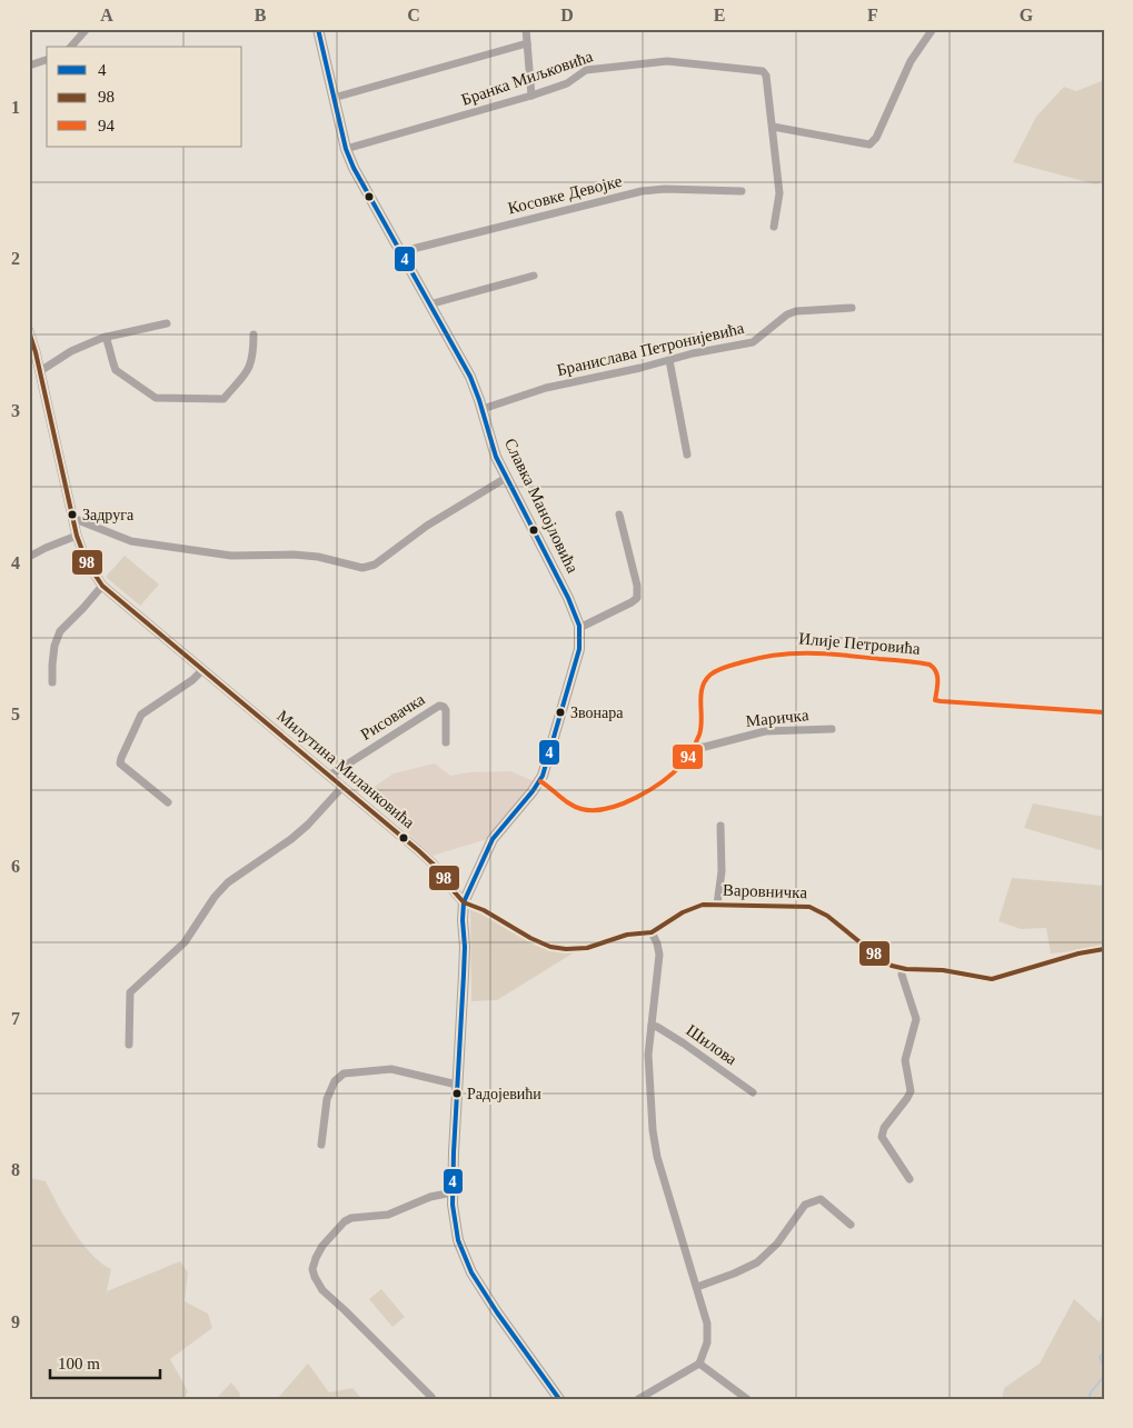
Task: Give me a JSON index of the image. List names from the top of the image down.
{
  "streets": {
    "main road": ["Славка Манојловића"],
    "street": [
      "Бранка Миљковића",
      "Косовке Девојке",
      "Бранислава Петронијевића",
      "Илије Петровића",
      "Рисовачка",
      "Маричка",
      "Милутина Миланковића",
      "Варовничка",
      "Шилова"
    ]
  },
  "crossings": [
    ["Бранка Миљковића", "Славка Манојловића"],
    ["Косовке Девојке", "Славка Манојловића"],
    ["Бранислава Петронијевића", "Славка Манојловића"],
    ["Славка Манојловића", "Илије Петровића"],
    ["Славка Манојловића", "Милутина Миланковића"],
    ["Славка Манојловића", "Варовничка"],
    ["Илије Петровића", "Маричка"],
    ["Рисовачка", "Милутина Миланковића"],
    ["Милутина Миланковића", "Варовничка"]
  ],
  "places": ["Задруга", "Звонара", "Радојевићи"],
  "lines": ["transit line 4", "transit line 98", "transit line 94"],
  "legend": ["4", "98", "94"],
  "scale_bar": "100 m",
  "grid": {
    "columns": [
      "A",
      "B",
      "C",
      "D",
      "E",
      "F",
      "G"
    ],
    "rows": [
      "1",
      "2",
      "3",
      "4",
      "5",
      "6",
      "7",
      "8",
      "9"
    ]
  }
}
